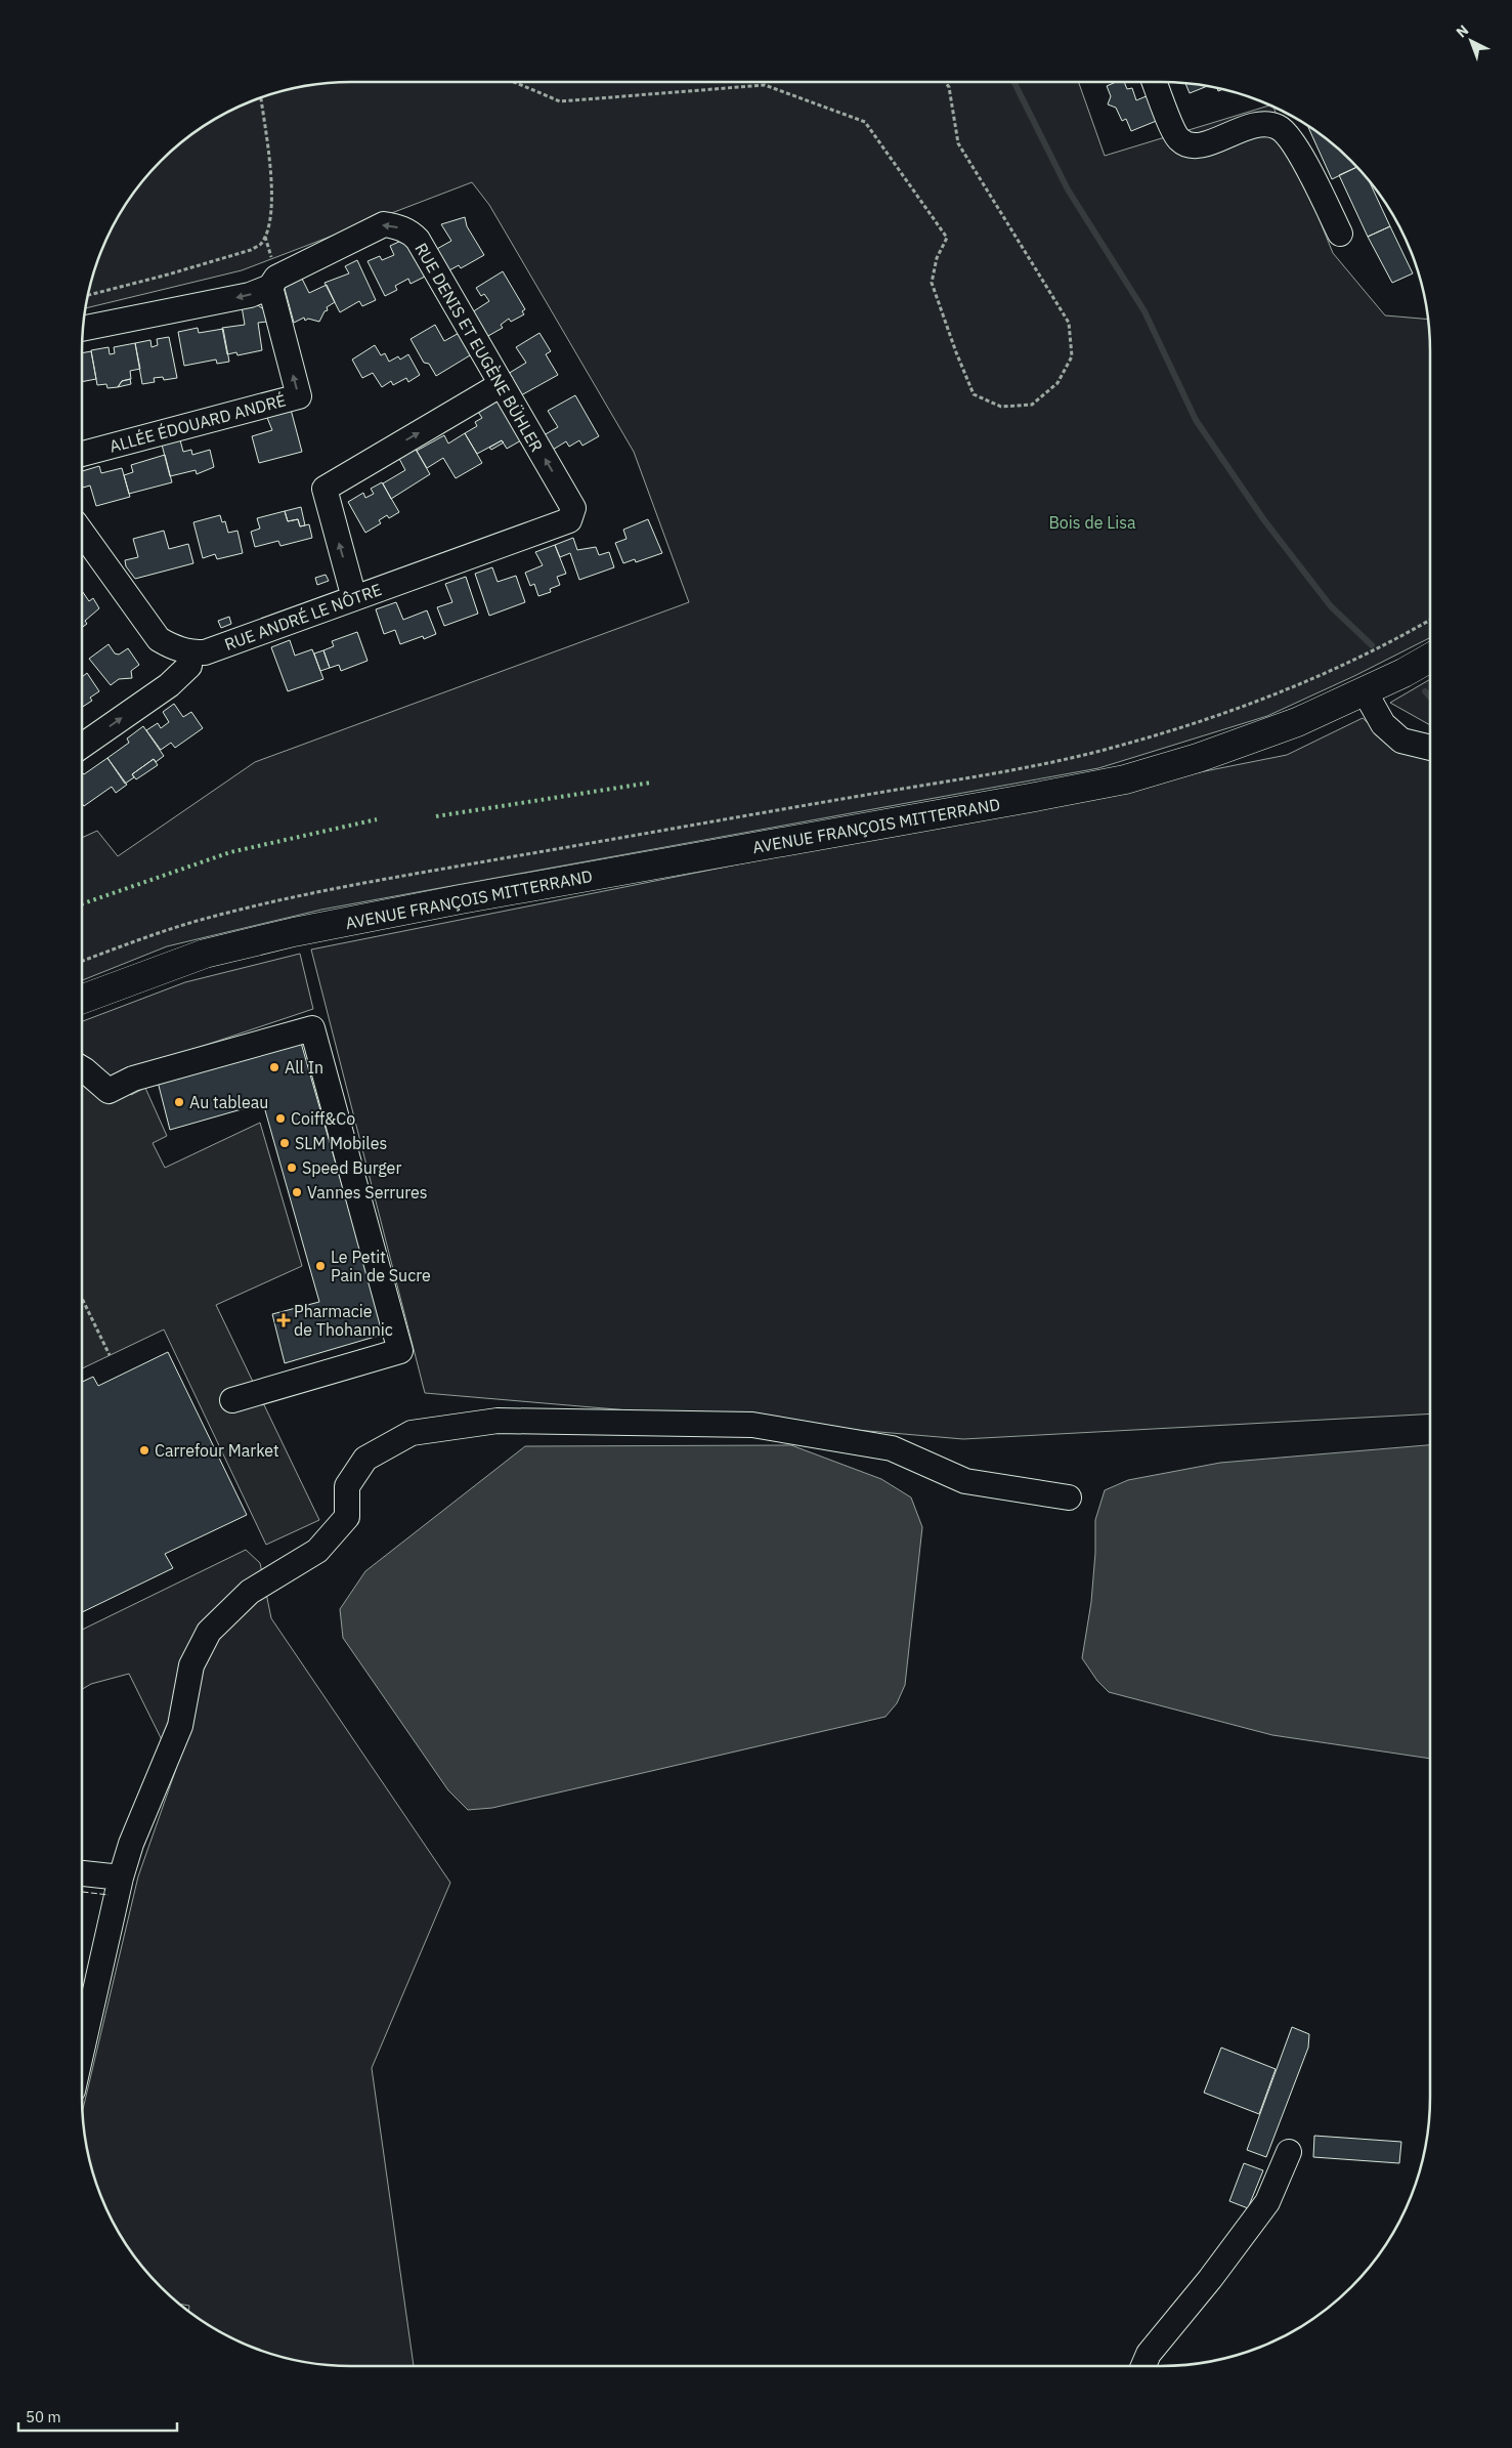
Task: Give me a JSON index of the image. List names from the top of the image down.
{
  "streets": {
    "main road": ["AVENUE FRANÇOIS MITTERRAND"],
    "street": ["RUE DENIS ET EUGÈNE BÜHLER", "ALLÉE ÉDOUARD ANDRÉ", "RUE ANDRÉ LE NÔTRE"]
  },
  "crossings": [
    ["RUE DENIS ET EUGÈNE BÜHLER", "ALLÉE ÉDOUARD ANDRÉ"],
    ["RUE DENIS ET EUGÈNE BÜHLER", "RUE ANDRÉ LE NÔTRE"]
  ],
  "parks": ["Bois de Lisa"],
  "places": {
    "other": [
      "All In",
      "Au tableau",
      "Coiff&Co",
      "SLM Mobiles",
      "Speed Burger",
      "Vannes Serrures",
      "Le Petit Pain de Sucre",
      "Carrefour Market"
    ],
    "health": ["Pharmacie de Thohannic"]
  },
  "scale_bar": "50 m",
  "north": "top left"
}
